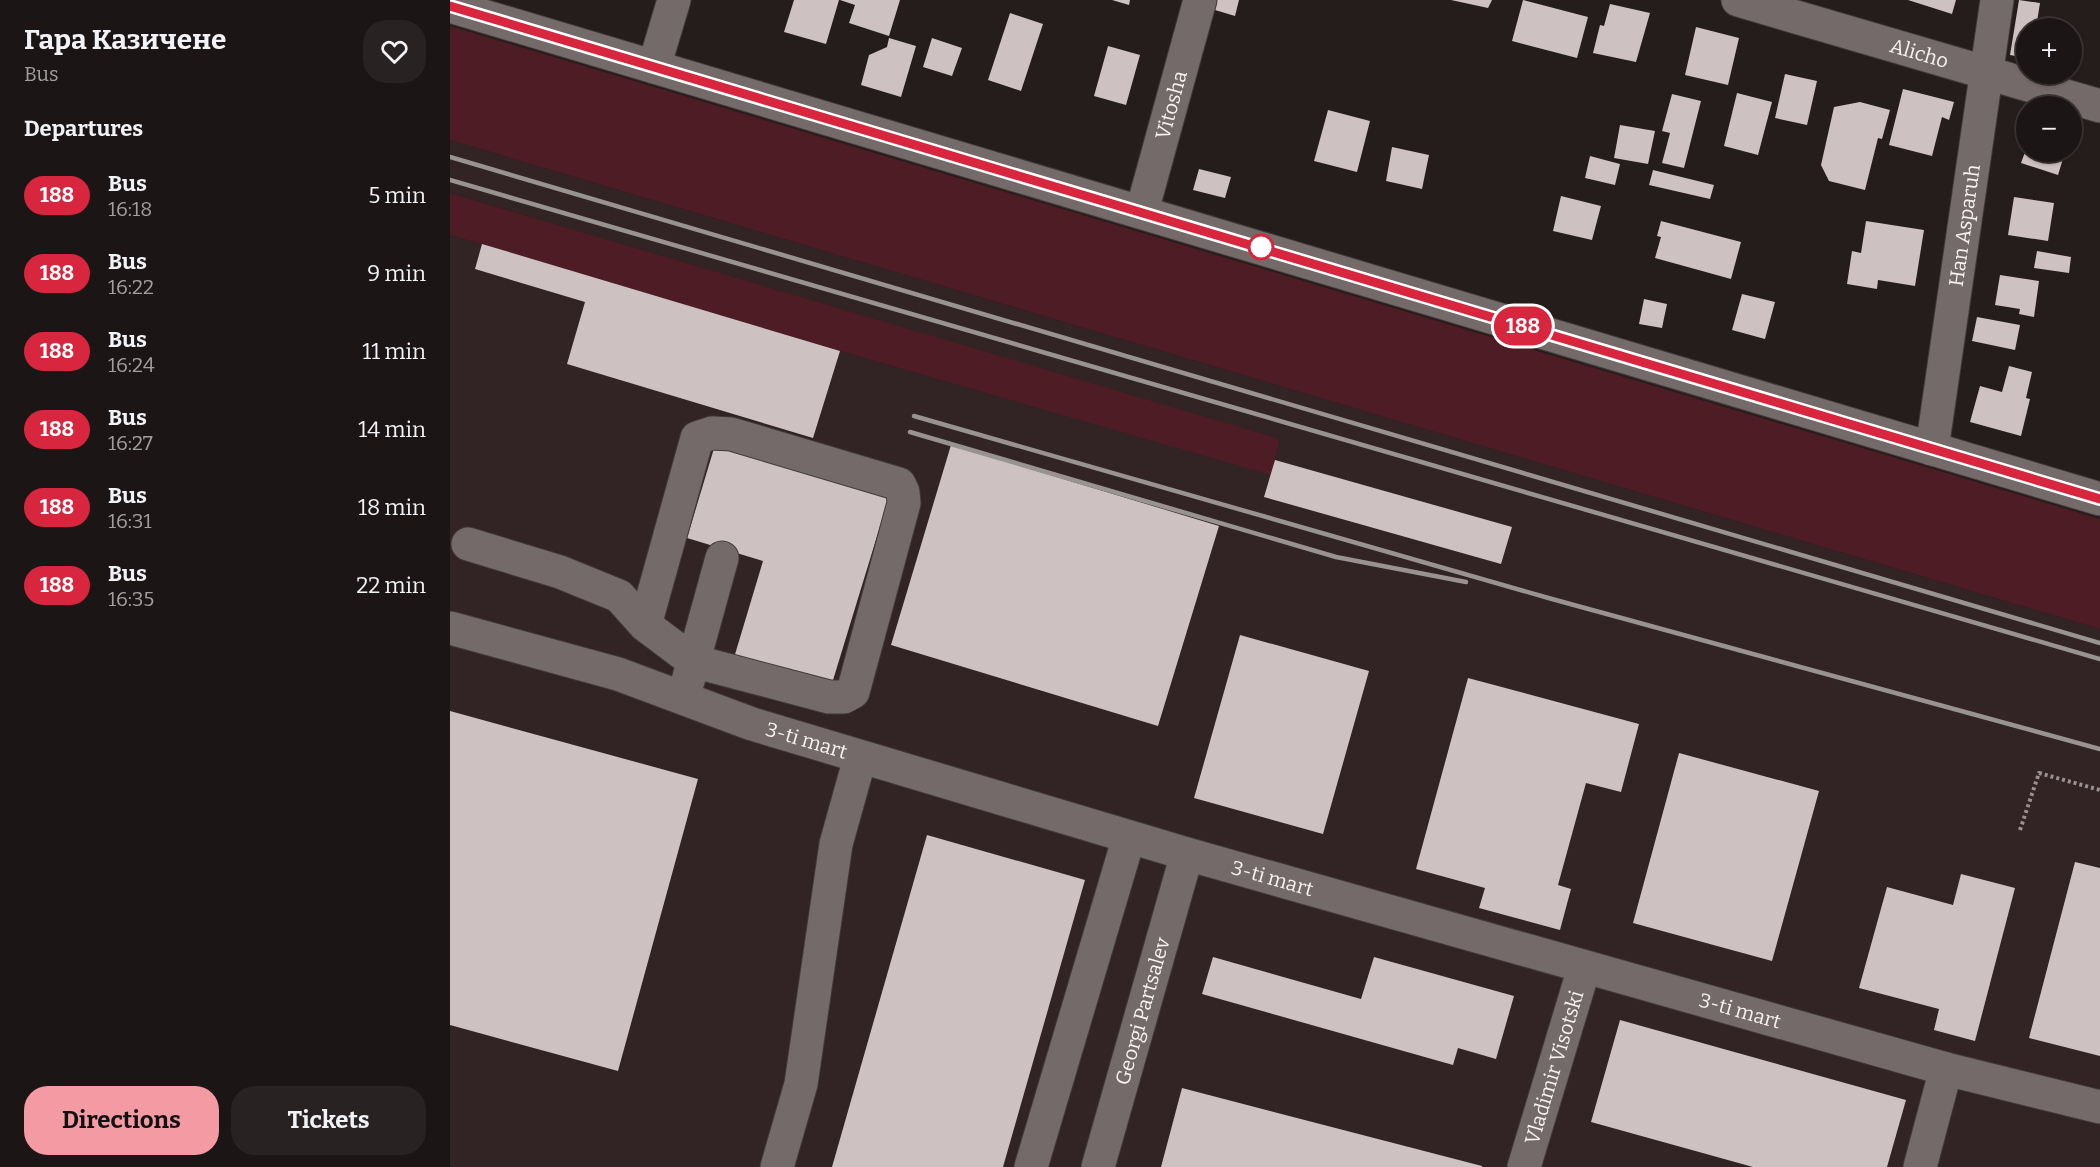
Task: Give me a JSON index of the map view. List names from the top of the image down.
{
  "streets": {
    "street": [
      "Alicho",
      "Vitosha",
      "Han Asparuh",
      "3-ti mart",
      "Georgi Partsalev",
      "Vladimir Visotski"
    ]
  },
  "crossings": [
    ["Alicho", "Han Asparuh"],
    ["3-ti mart", "Georgi Partsalev"],
    ["3-ti mart", "Vladimir Visotski"]
  ],
  "lines": ["bus line 188"],
  "page": {
    "heading": [
      ["Гара Казичене", "Bus"],
      "Departures"
    ],
    "on_map": "188",
    "map_buttons": ["+", "−"],
    "list": [
      {
        "mark": "188",
        "name": "Bus",
        "note": "16:18",
        "value": "5 min"
      },
      {
        "mark": "188",
        "name": "Bus",
        "note": "16:22",
        "value": "9 min"
      },
      {
        "mark": "188",
        "name": "Bus",
        "note": "16:24",
        "value": "11 min"
      },
      {
        "mark": "188",
        "name": "Bus",
        "note": "16:27",
        "value": "14 min"
      },
      {
        "mark": "188",
        "name": "Bus",
        "note": "16:31",
        "value": "18 min"
      },
      {
        "mark": "188",
        "name": "Bus",
        "note": "16:35",
        "value": "22 min"
      }
    ],
    "buttons": ["Directions", "Tickets"]
  }
}
